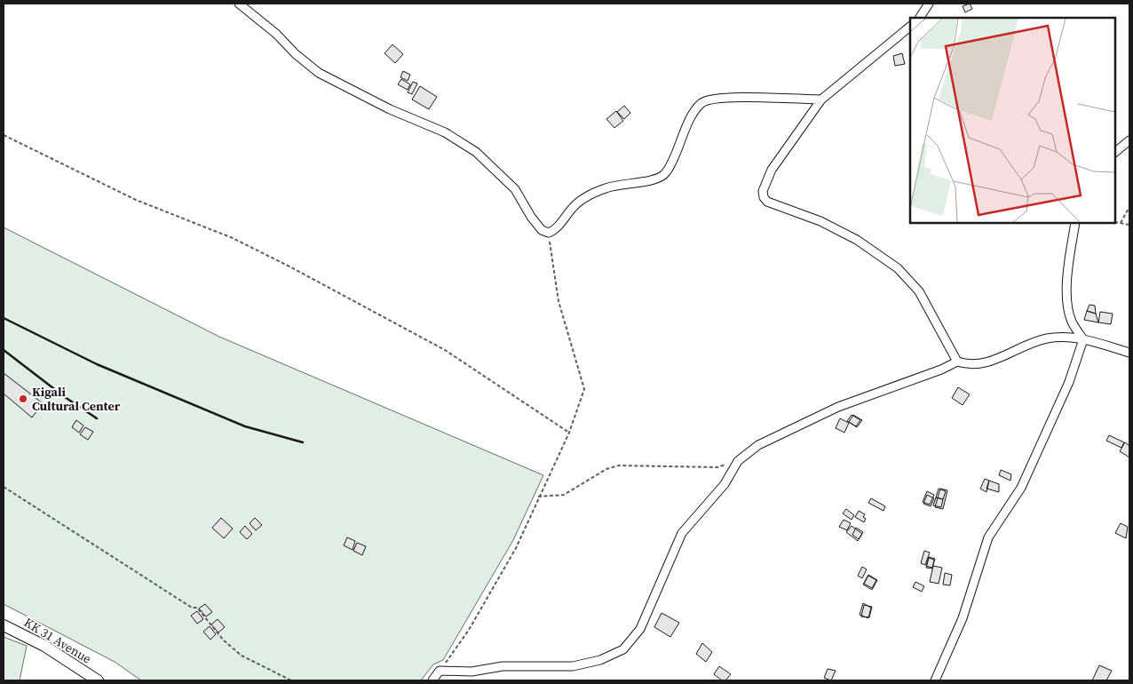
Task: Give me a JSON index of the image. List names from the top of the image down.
{
  "streets": {
    "main road": ["KK 31 Avenue"]
  },
  "places": ["Kigali Cultural Center"]
}
